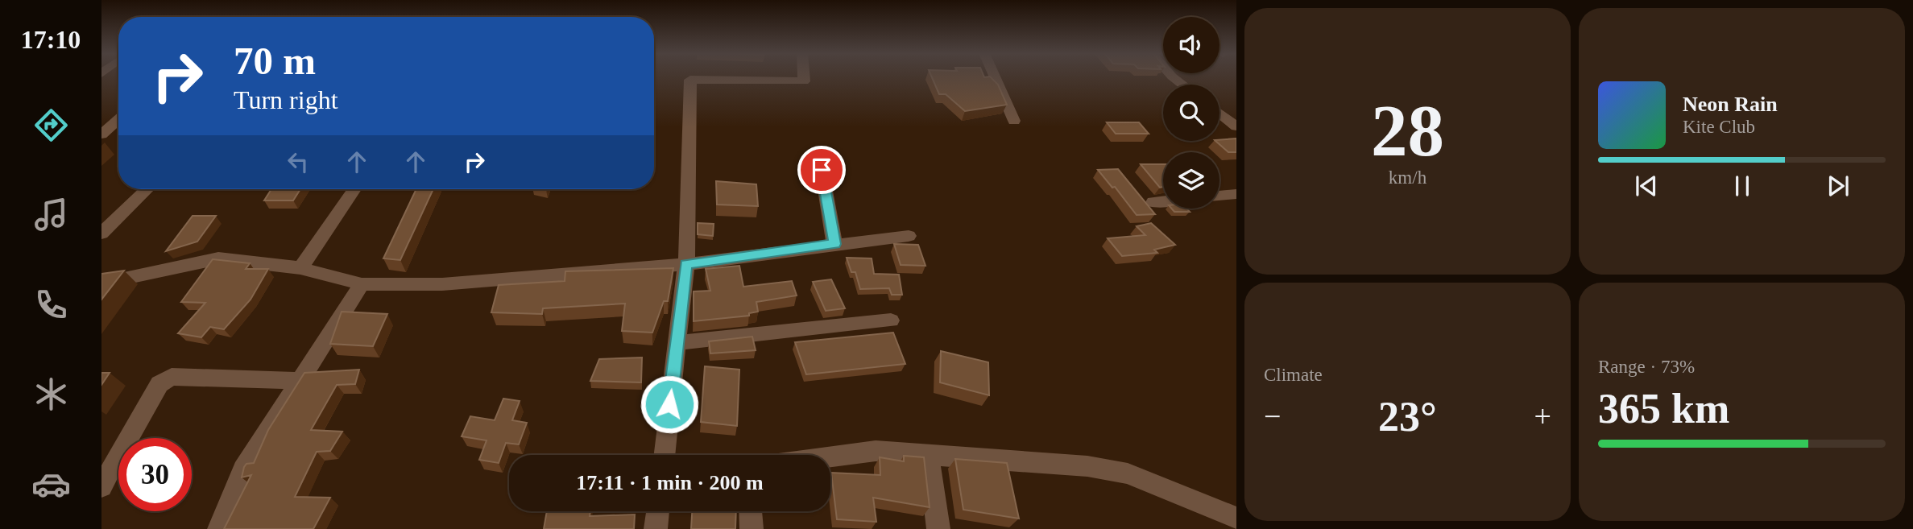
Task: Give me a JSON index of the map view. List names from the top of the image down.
{
  "page": {
    "tabs": "17:10",
    "tile": [
      ["28", "km/h"],
      "Climate",
      ["Range · 73%", "365 km"]
    ],
    "turn": ["70 m", "Turn right"],
    "song": ["Neon Rain", "Kite Club"],
    "heat": ["−", "23°", "+"],
    "limit": "30",
    "trip": "17:11 · 1 min · 200 m"
  }
}
